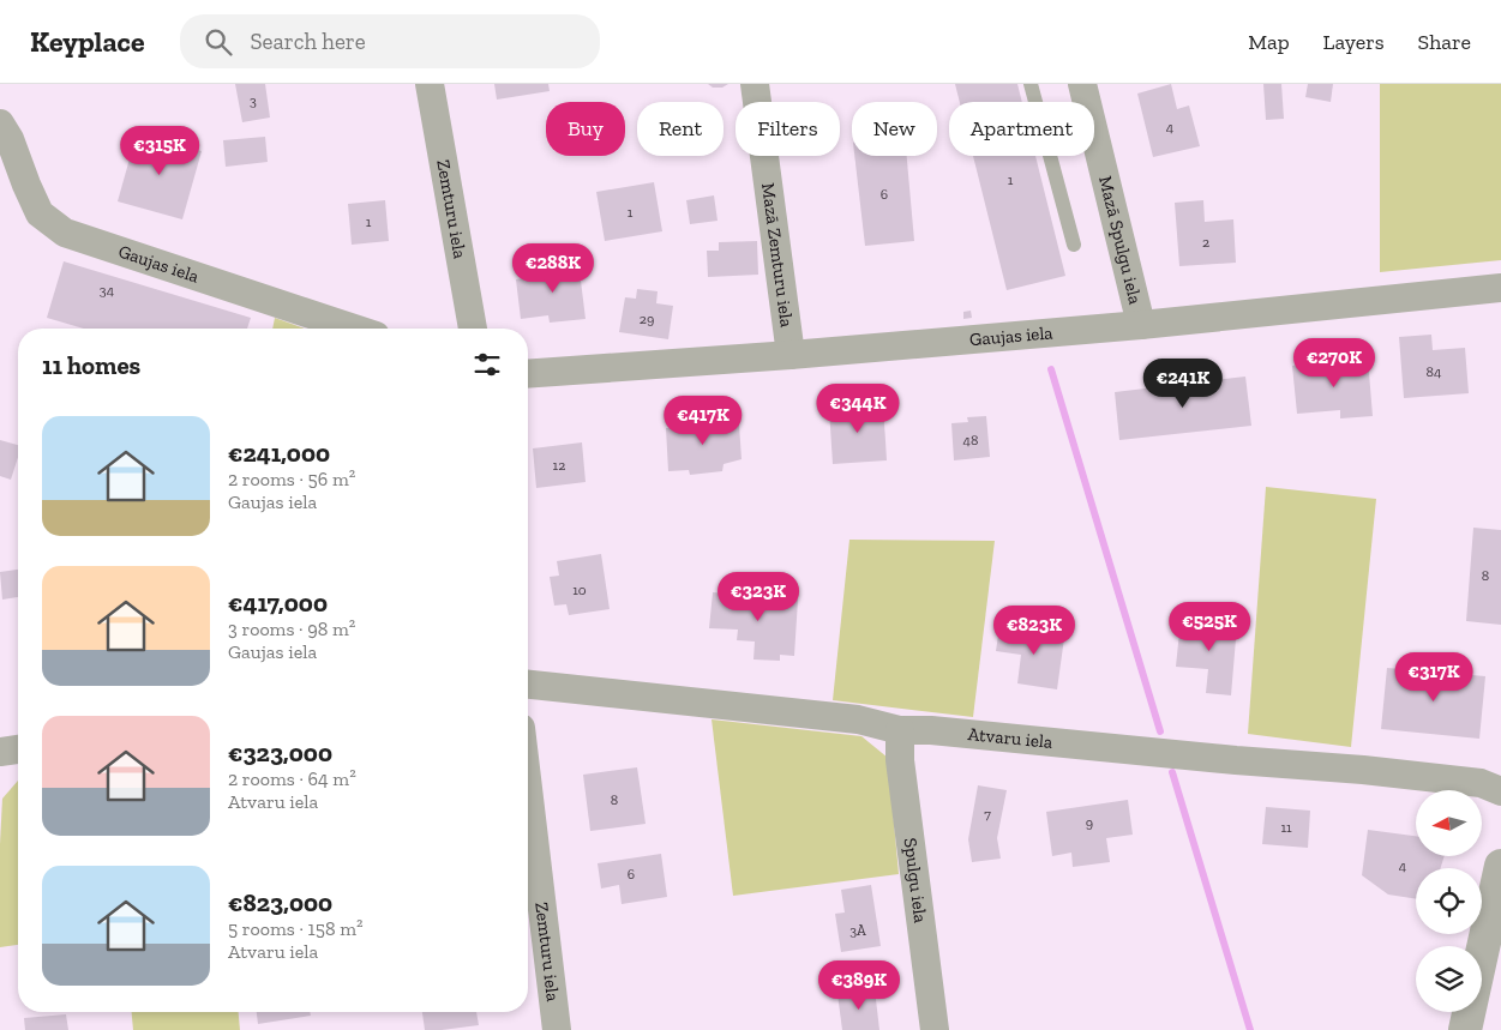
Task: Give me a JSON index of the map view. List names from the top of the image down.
{
  "streets": {
    "street": [
      "Zemturu iela",
      "Mazā Spulgu iela",
      "Mazā Zemturu iela",
      "Gaujas iela",
      "Atvaru iela",
      "Spulgu iela"
    ]
  },
  "crossings": [
    ["Mazā Spulgu iela", "Gaujas iela"],
    ["Mazā Zemturu iela", "Gaujas iela"],
    ["Atvaru iela", "Spulgu iela"]
  ],
  "house_numbers": [
    "3",
    "4",
    "1",
    "6",
    "1",
    "1",
    "2",
    "34",
    "29",
    "84",
    "48",
    "12",
    "8",
    "10",
    "8",
    "7",
    "9",
    "11",
    "4",
    "6",
    "3A"
  ],
  "north": "left",
  "page": {
    "header": "Keyplace",
    "search": "Search here",
    "nav": ["Map", "Layers", "Share"],
    "chip": [
      "Buy",
      "Rent",
      "Filters",
      "New",
      "Apartment"
    ],
    "price": [
      "€315K",
      "€288K",
      "€270K",
      "€241K",
      "€344K",
      "€417K",
      "€323K",
      "€525K",
      "€823K",
      "€317K",
      "€389K"
    ],
    "heading": "11 homes",
    "list": [
      {
        "name": "€241,000",
        "note": "2 rooms · 56 m² · Gaujas iela"
      },
      {
        "name": "€417,000",
        "note": "3 rooms · 98 m² · Gaujas iela"
      },
      {
        "name": "€323,000",
        "note": "2 rooms · 64 m² · Atvaru iela"
      },
      {
        "name": "€823,000",
        "note": "5 rooms · 158 m² · Atvaru iela"
      }
    ]
  }
}
